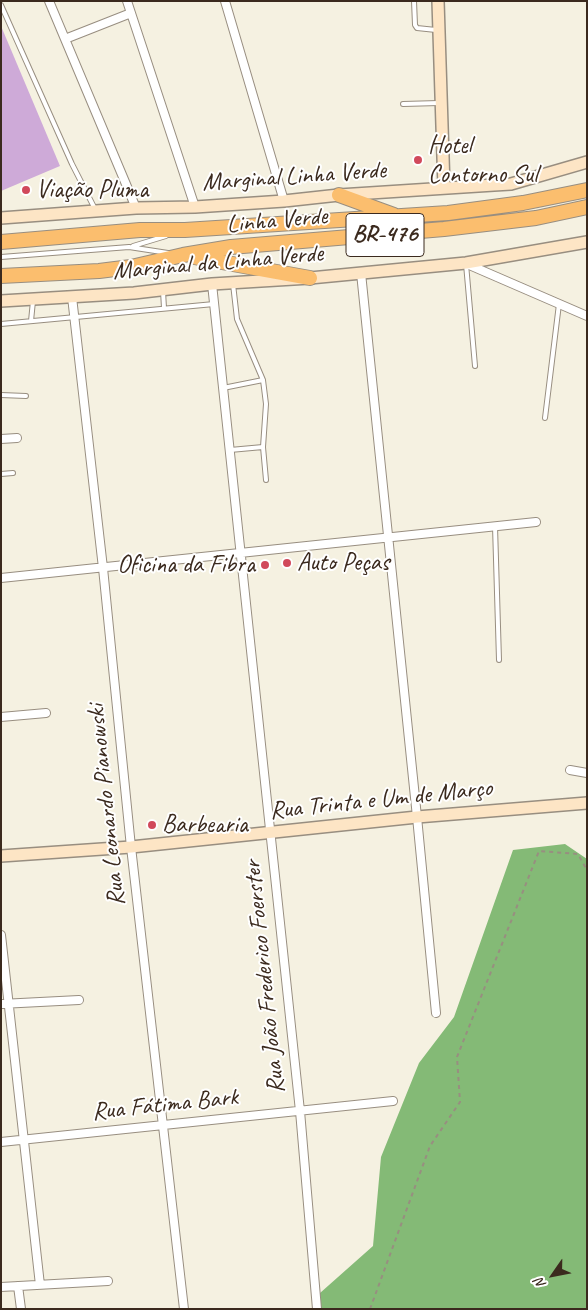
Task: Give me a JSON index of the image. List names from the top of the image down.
{
  "streets": {
    "highway": ["Linha Verde", "BR-476"],
    "main road": ["Marginal Linha Verde", "Marginal da Linha Verde", "Rua Trinta e Um de Março"],
    "street": ["Rua Leonardo Pianowski", "Rua João Frederico Foerster", "Rua Fátima Bark"]
  },
  "crossings": [
    ["Marginal da Linha Verde", "Rua Leonardo Pianowski"],
    ["Marginal da Linha Verde", "Rua João Frederico Foerster"],
    ["Rua Trinta e Um de Março", "Rua Leonardo Pianowski"],
    ["Rua Trinta e Um de Março", "Rua João Frederico Foerster"],
    ["Rua Leonardo Pianowski", "Rua Fátima Bark"],
    ["Rua João Frederico Foerster", "Rua Fátima Bark"]
  ],
  "places": [
    "Hotel Contorno Sul",
    "Viação Pluma",
    "Auto Peças",
    "Oficina da Fibra",
    "Barbearia"
  ],
  "north": "bottom left"
}
